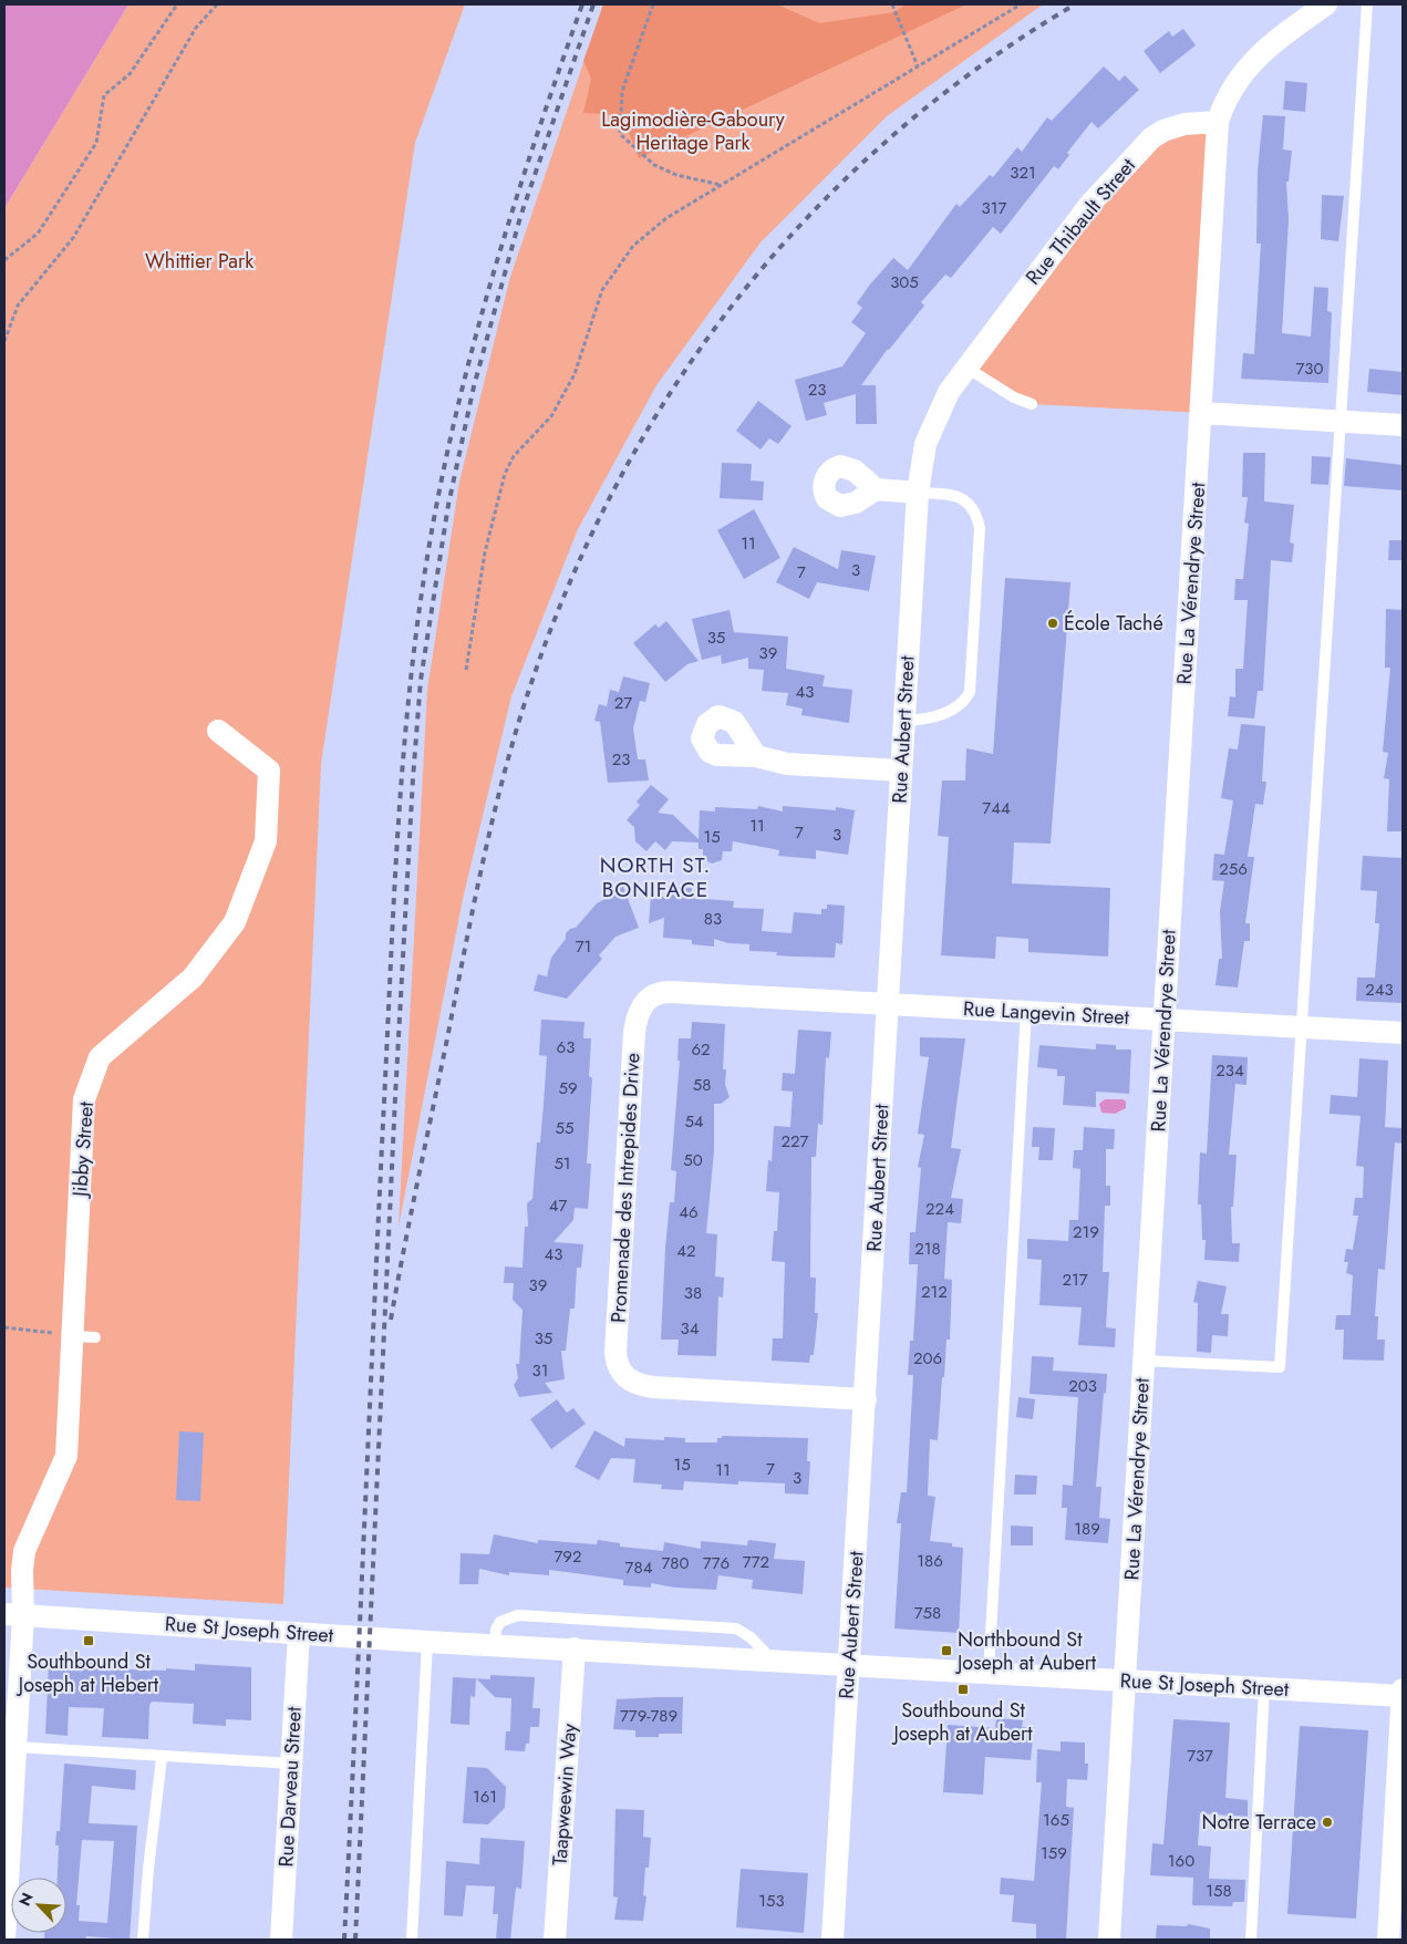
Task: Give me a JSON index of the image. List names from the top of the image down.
{
  "streets": {
    "street": [
      "Rue Thibault Street",
      "Rue La Vérendrye Street",
      "Rue Aubert Street",
      "Rue Langevin Street",
      "Jibby Street",
      "Promenade des Intrepides Drive",
      "Rue St Joseph Street",
      "Rue Darveau Street",
      "Taapweewin Way"
    ]
  },
  "crossings": [
    ["Rue Thibault Street", "Rue La Vérendrye Street"],
    ["Rue Thibault Street", "Rue Aubert Street"],
    ["Rue La Vérendrye Street", "Rue Langevin Street"],
    ["Rue La Vérendrye Street", "Rue St Joseph Street"],
    ["Rue Aubert Street", "Rue Langevin Street"],
    ["Rue Aubert Street", "Promenade des Intrepides Drive"],
    ["Rue Aubert Street", "Rue St Joseph Street"],
    ["Rue Langevin Street", "Promenade des Intrepides Drive"],
    ["Jibby Street", "Rue St Joseph Street"],
    ["Rue St Joseph Street", "Rue Darveau Street"],
    ["Rue St Joseph Street", "Taapweewin Way"]
  ],
  "districts": ["NORTH ST. BONIFACE"],
  "parks": ["Lagimodière-Gaboury Heritage Park", "Whittier Park"],
  "places": {
    "other": ["École Taché", "Notre Terrace"],
    "transit": ["Southbound St Joseph at Hebert", "Northbound St Joseph at Aubert", "Southbound St Joseph at Aubert"]
  },
  "house_numbers": [
    "321",
    "317",
    "305",
    "730",
    "23",
    "11",
    "3",
    "7",
    "35",
    "39",
    "43",
    "27",
    "23",
    "744",
    "11",
    "7",
    "3",
    "15",
    "256",
    "83",
    "71",
    "243",
    "63",
    "62",
    "234",
    "58",
    "59",
    "54",
    "55",
    "227",
    "50",
    "51",
    "47",
    "224",
    "46",
    "219",
    "218",
    "42",
    "43",
    "217",
    "39",
    "212",
    "38",
    "34",
    "35",
    "206",
    "31",
    "203",
    "15",
    "7",
    "11",
    "3",
    "189",
    "792",
    "186",
    "772",
    "780",
    "776",
    "784",
    "758",
    "779-789",
    "737",
    "161",
    "165",
    "159",
    "160",
    "158",
    "153"
  ],
  "north": "top left"
}
